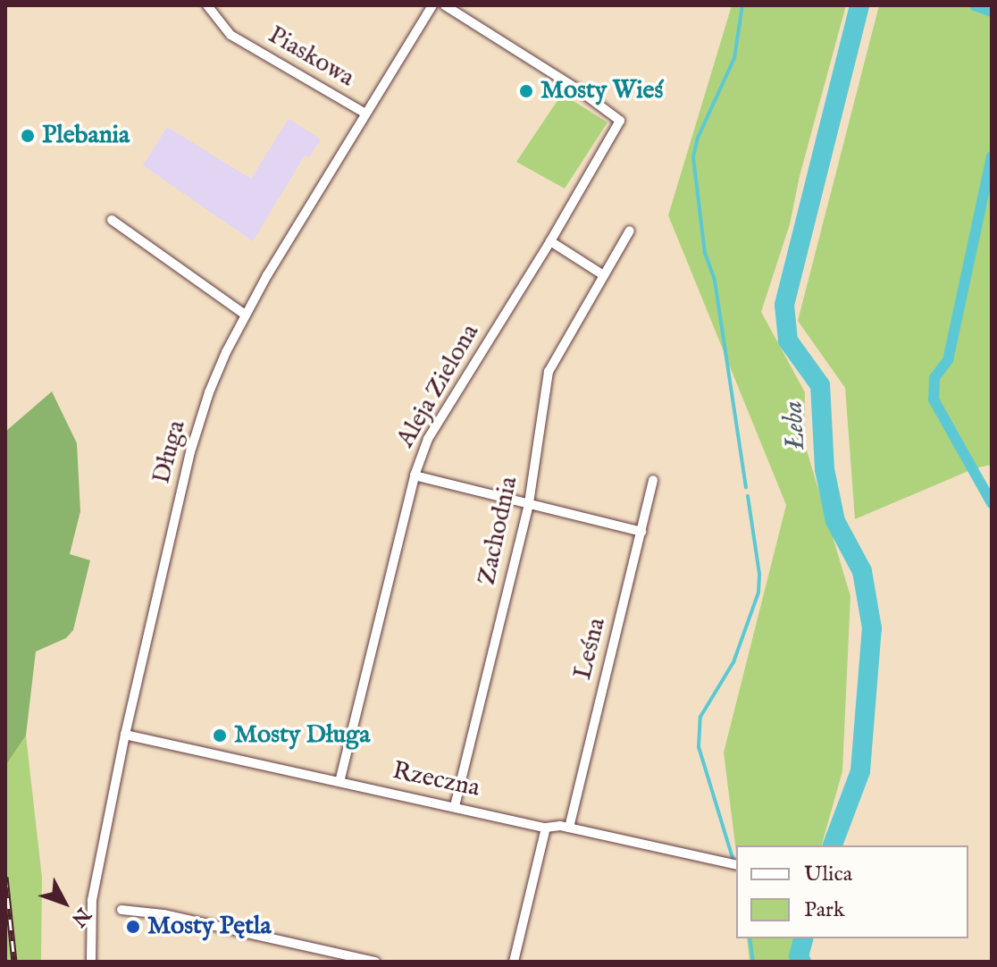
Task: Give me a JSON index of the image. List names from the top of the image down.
{
  "streets": {
    "street": [
      "Piaskowa",
      "Aleja Zielona",
      "Długa",
      "Zachodnia",
      "Leśna",
      "Rzeczna"
    ]
  },
  "crossings": [
    ["Piaskowa", "Długa"],
    ["Aleja Zielona", "Rzeczna"],
    ["Długa", "Rzeczna"],
    ["Zachodnia", "Rzeczna"],
    ["Leśna", "Rzeczna"]
  ],
  "water": ["Łeba"],
  "places": [
    "Mosty Wieś",
    "Plebania",
    "Mosty Długa",
    "Mosty Pętla"
  ],
  "legend": ["Ulica", "Park"],
  "north": "bottom right"
}
